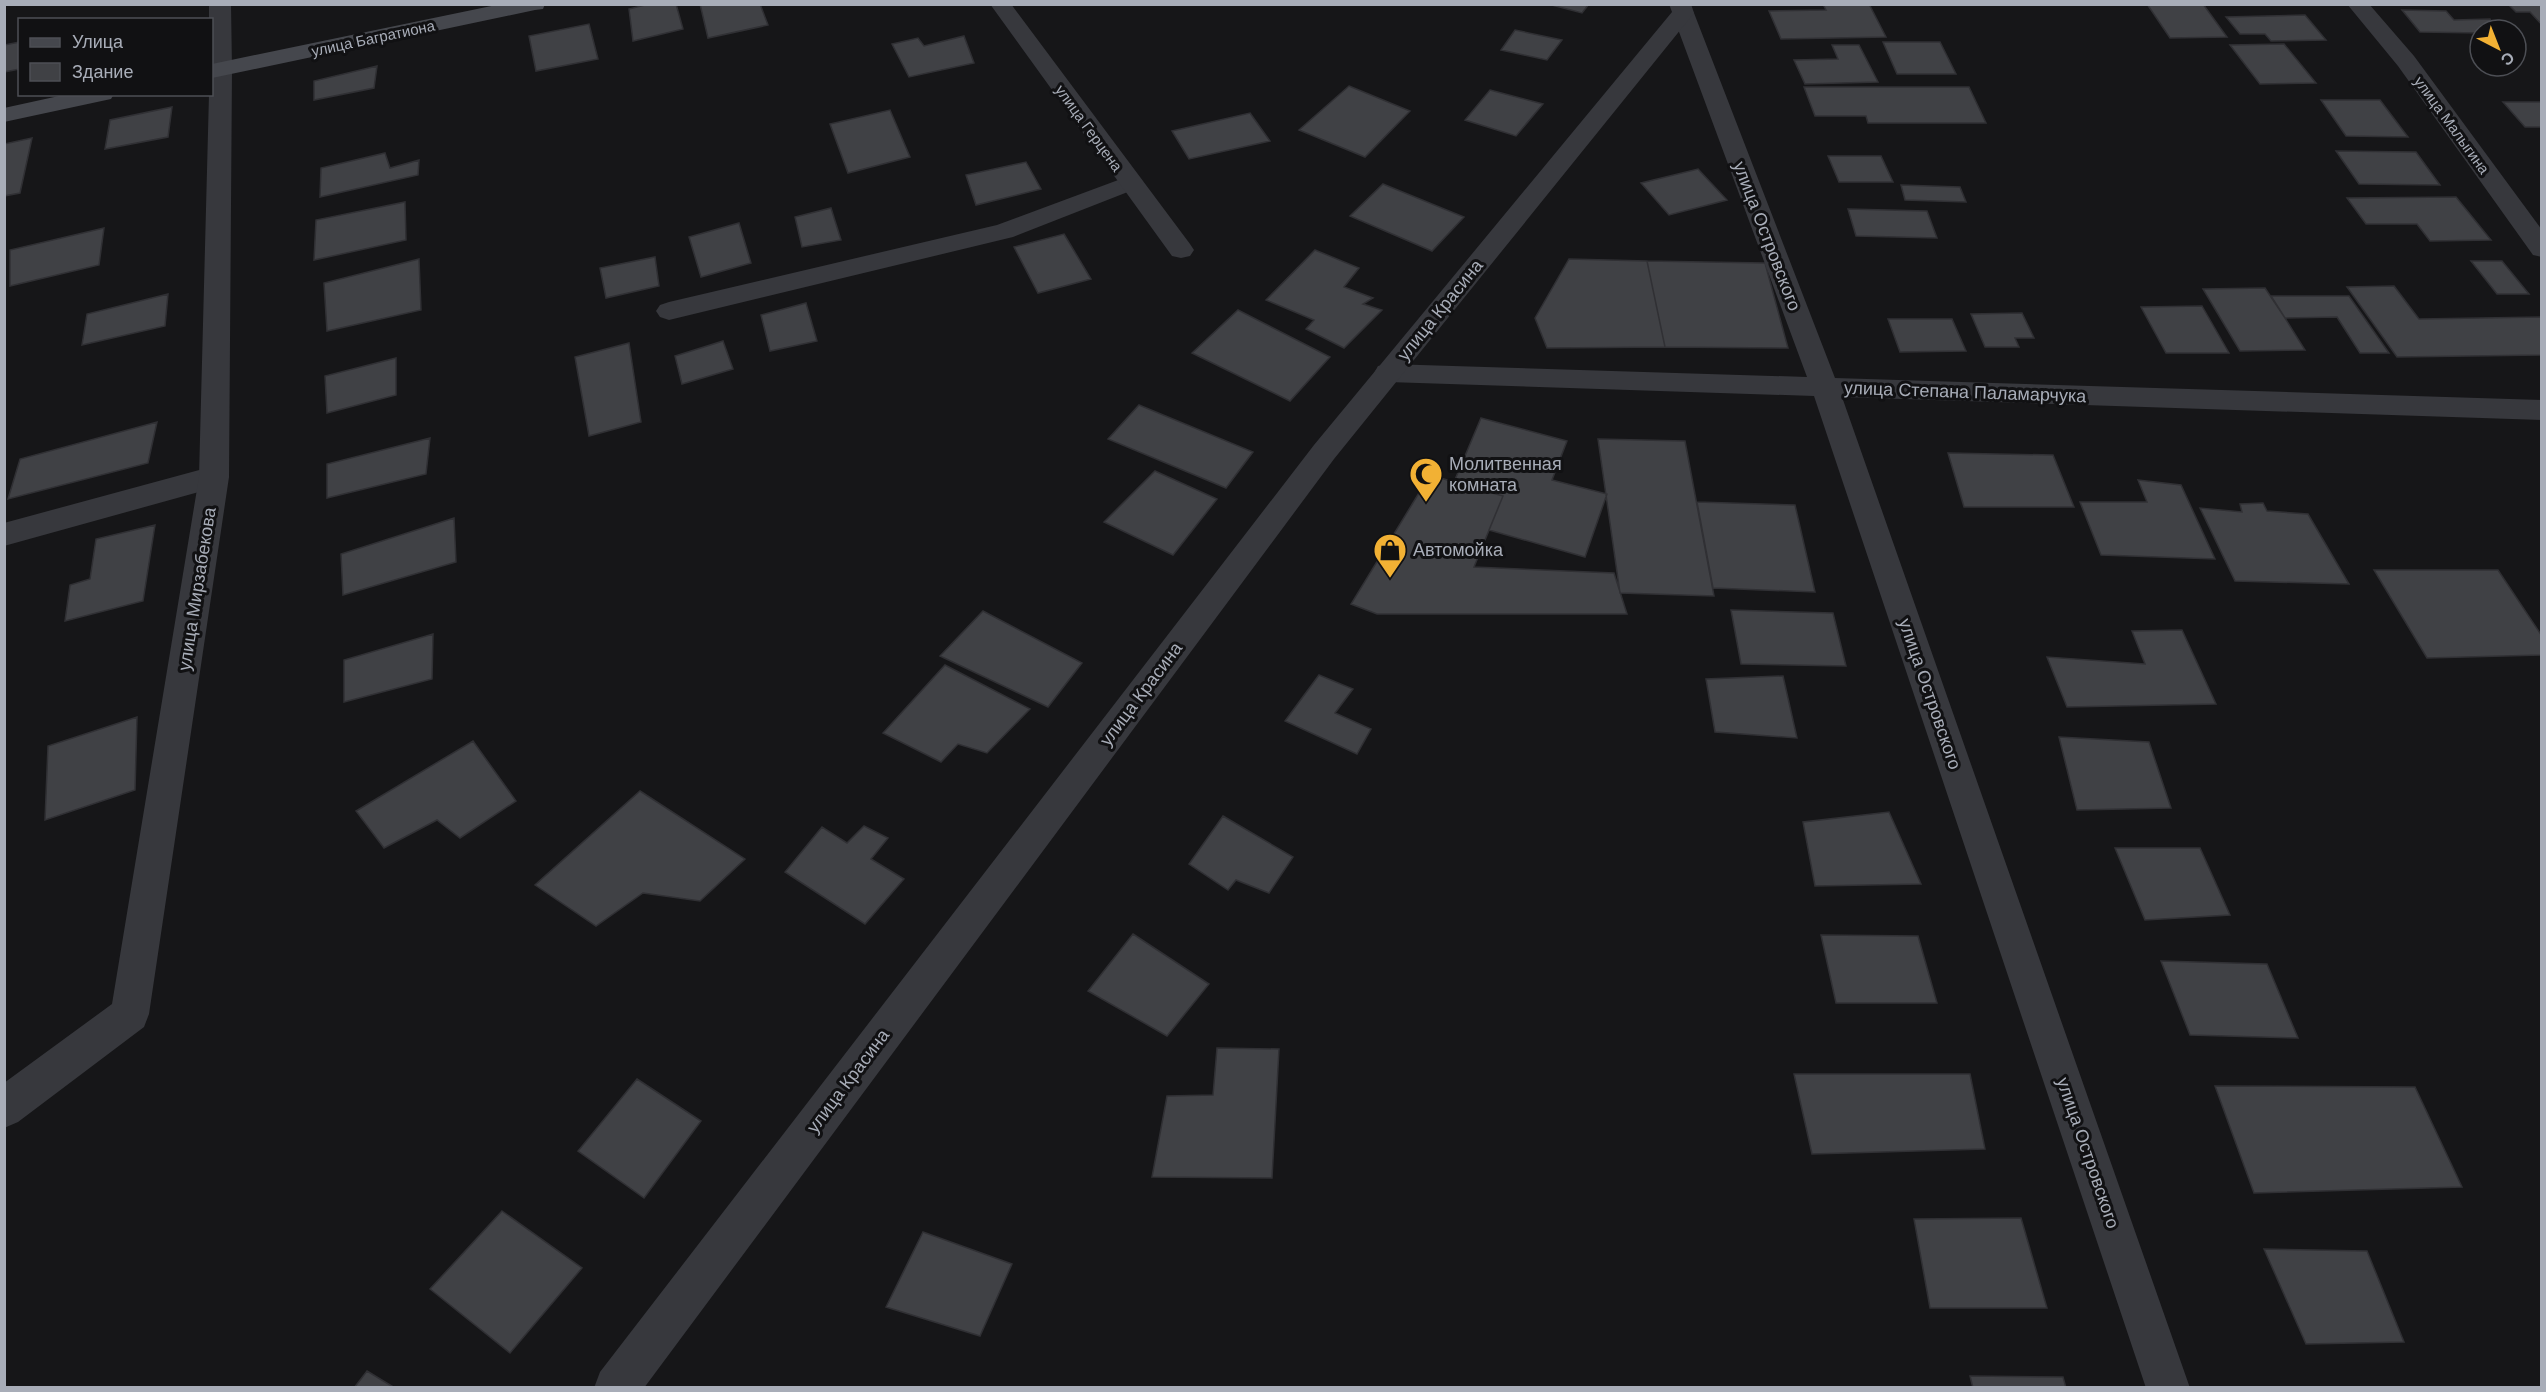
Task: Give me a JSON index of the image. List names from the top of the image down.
{
  "streets": {
    "main road": ["улица Багратиона"],
    "street": [
      "улица Малыгина",
      "улица Герцена",
      "улица Островского",
      "улица Красина",
      "улица Степана Паламарчука",
      "улица Мирзабекова"
    ]
  },
  "crossings": [
    ["улица Багратиона", "улица Мирзабекова"],
    ["улица Островского", "улица Красина"],
    ["улица Островского", "улица Степана Паламарчука"],
    ["улица Красина", "улица Степана Паламарчука"]
  ],
  "places": {
    "mosque": ["Молитвенная комната"],
    "shop": ["Автомойка"]
  },
  "legend": ["Улица", "Здание"],
  "north": "bottom right"
}
